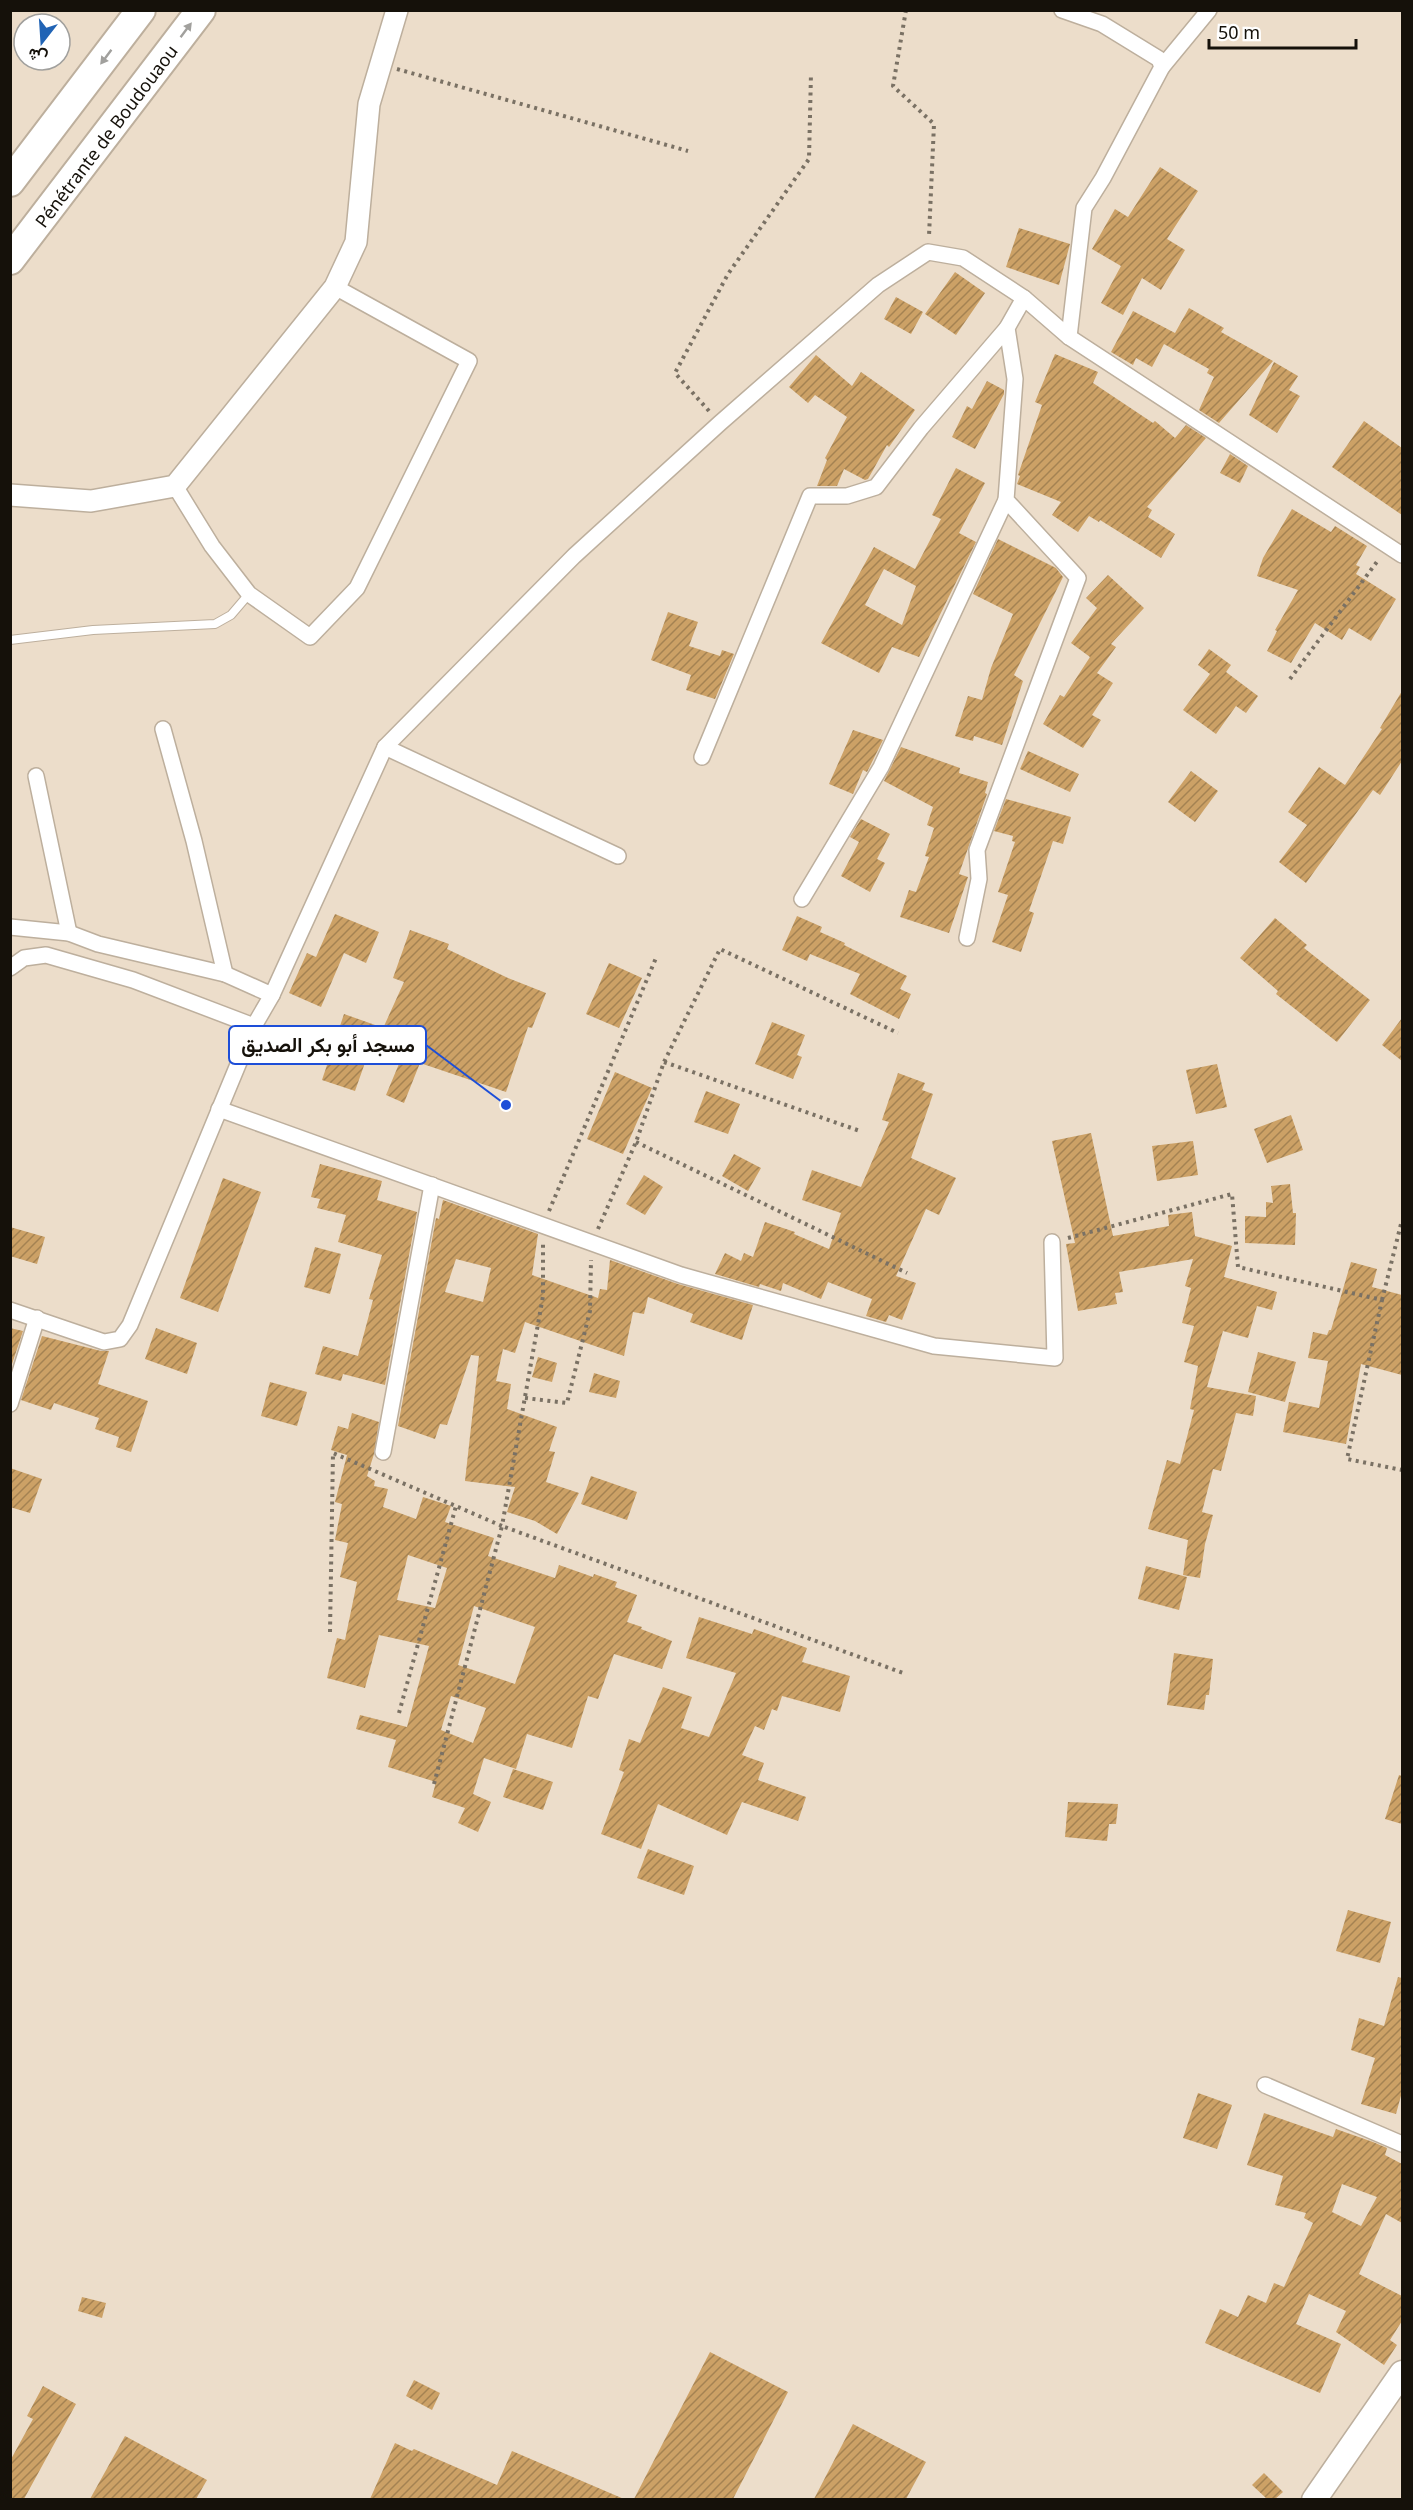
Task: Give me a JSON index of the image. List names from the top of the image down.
{
  "streets": {
    "highway": ["Pénétrante de Boudouaou"]
  },
  "places": ["مسجد أبو بكر الصديق"],
  "scale_bar": "50 m",
  "north": "bottom"
}
